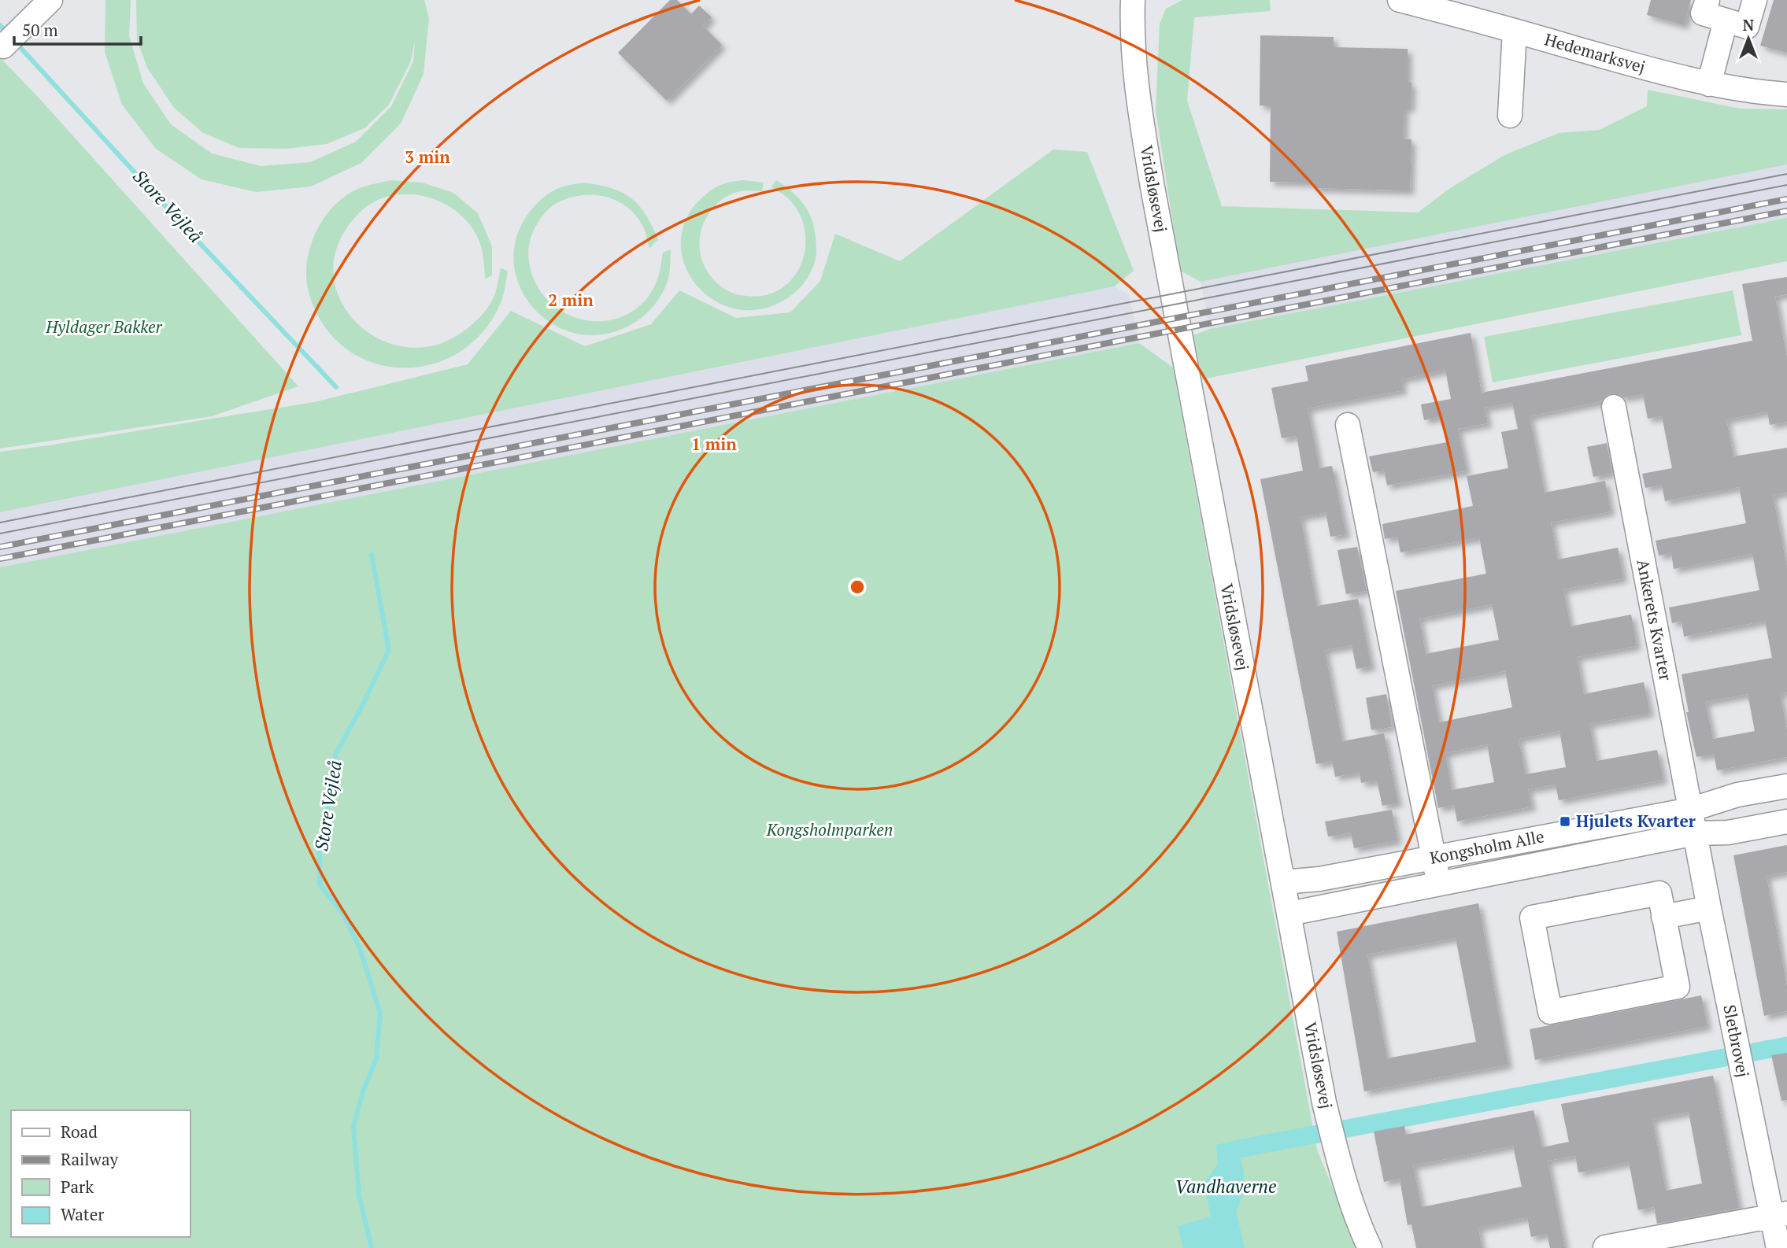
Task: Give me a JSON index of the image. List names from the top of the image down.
{
  "streets": {
    "street": [
      "Hedemarksvej",
      "Vridsløsevej",
      "Ankerets Kvarter",
      "Kongsholm Alle",
      "Sletbrovej"
    ]
  },
  "crossings": [
    ["Vridsløsevej", "Kongsholm Alle"],
    ["Ankerets Kvarter", "Kongsholm Alle"],
    ["Ankerets Kvarter", "Sletbrovej"],
    ["Kongsholm Alle", "Sletbrovej"]
  ],
  "water": ["Store Vejleå", "Vandhaverne"],
  "parks": ["Hyldager Bakker", "Kongsholmparken"],
  "places": {
    "transit": ["Hjulets Kvarter"]
  },
  "legend": [
    "Road",
    "Railway",
    "Park",
    "Water"
  ],
  "scale_bar": "50 m",
  "north": "top",
  "rings": ["3 min", "2 min", "1 min"]
}
